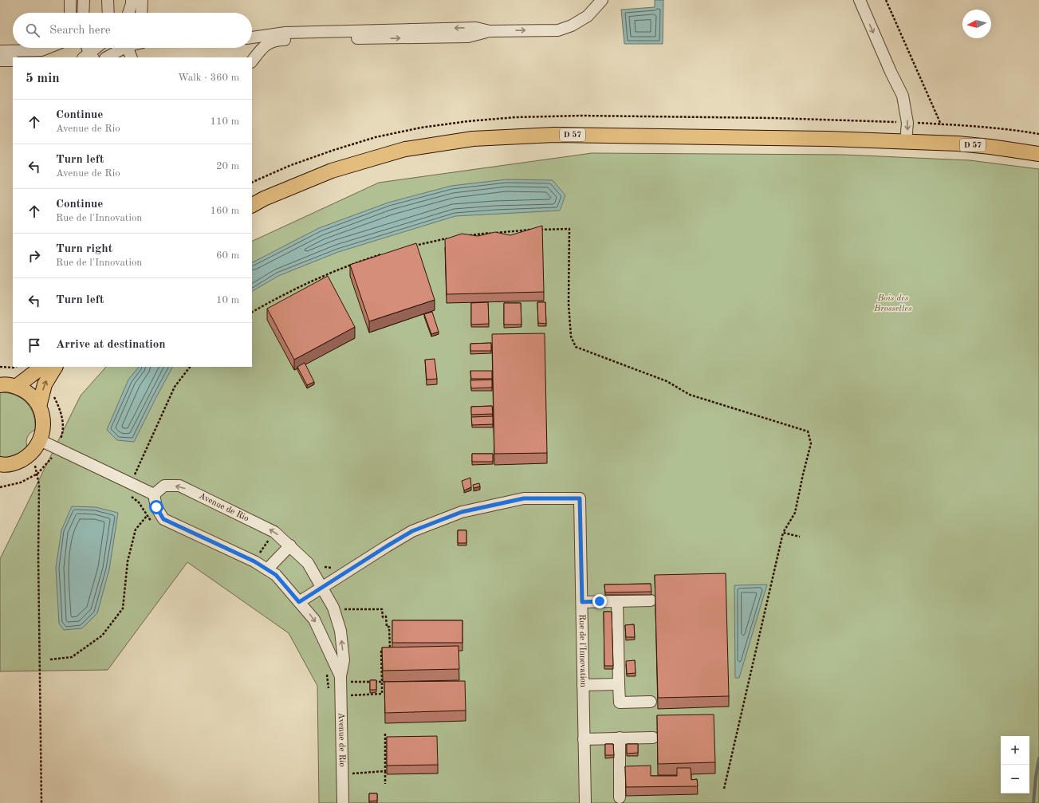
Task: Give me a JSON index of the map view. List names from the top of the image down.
{
  "streets": {
    "main road": ["D 57"],
    "street": ["Avenue de Rio", "Rue de l'Innovation"]
  },
  "crossings": [
    ["Avenue de Rio", "Rue de l'Innovation"]
  ],
  "parks": ["Bois des Brossettes"],
  "north": "left",
  "page": {
    "search": "Search here",
    "heading": ["5 min", "Walk · 360 m"],
    "list": [
      ["Continue", "Avenue de Rio", "110 m"],
      ["Turn left", "Avenue de Rio", "20 m"],
      ["Continue", "Rue de l'Innovation", "160 m"],
      ["Turn right", "Rue de l'Innovation", "60 m"],
      ["Turn left", "10 m"],
      "Arrive at destination"
    ],
    "map_buttons": ["+", "−"]
  }
}
